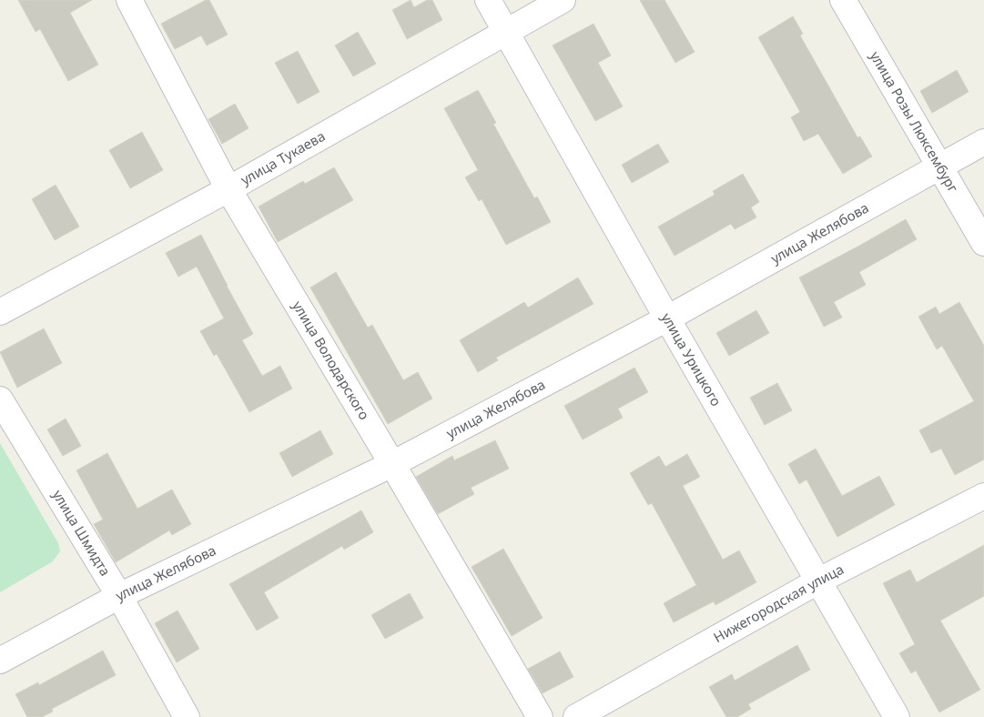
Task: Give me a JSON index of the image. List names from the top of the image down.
{
  "streets": {
    "street": [
      "улица Розы Люксембург",
      "улица Тукаева",
      "улица Желябова",
      "улица Урицкого",
      "улица Володарского",
      "улица Шмидта",
      "Нижегородская улица"
    ]
  },
  "crossings": [
    ["улица Розы Люксембург", "улица Желябова"],
    ["улица Тукаева", "улица Урицкого"],
    ["улица Тукаева", "улица Володарского"],
    ["улица Желябова", "улица Урицкого"],
    ["улица Желябова", "улица Володарского"],
    ["улица Желябова", "улица Шмидта"],
    ["улица Урицкого", "Нижегородская улица"]
  ]
}
